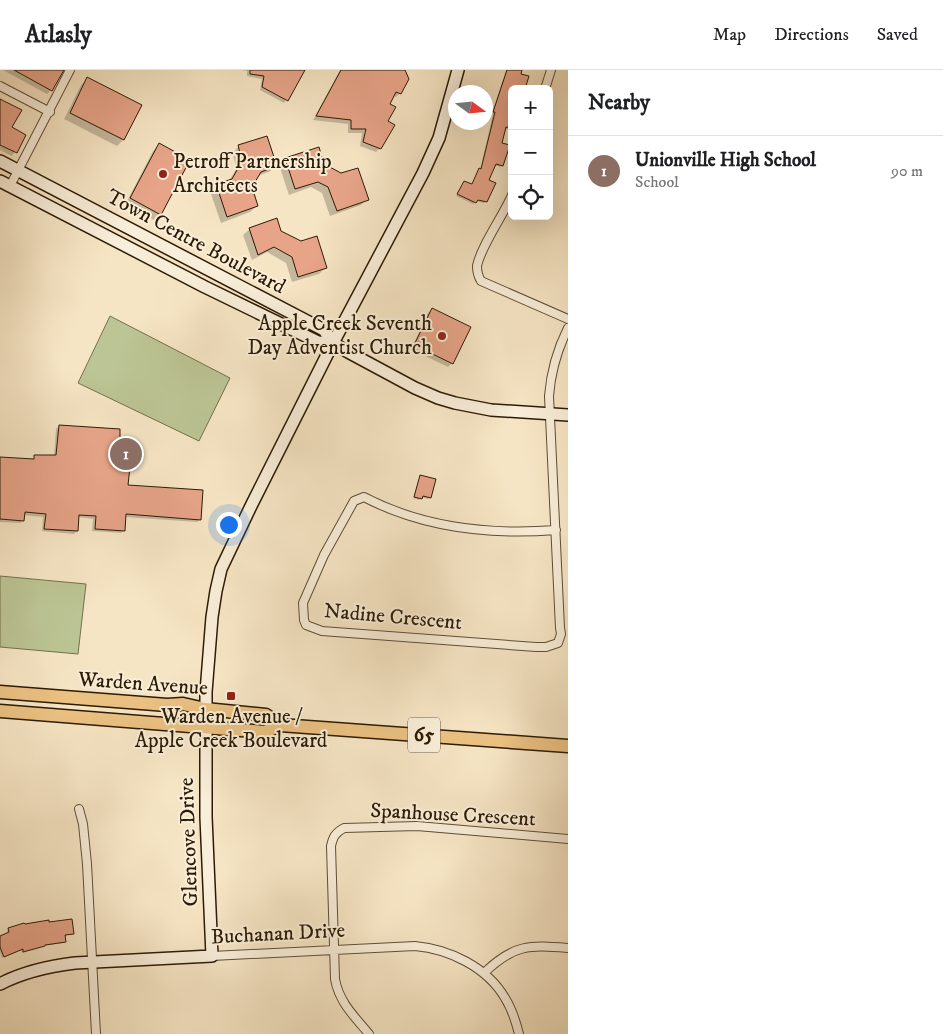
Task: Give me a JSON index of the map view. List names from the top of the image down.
{
  "streets": {
    "main road": [
      "Town Centre Boulevard",
      "Warden Avenue",
      "65",
      "Glencove Drive",
      "Buchanan Drive"
    ],
    "street": ["Nadine Crescent", "Spanhouse Crescent"]
  },
  "crossings": [
    ["Town Centre Boulevard", "Glencove Drive"],
    ["Warden Avenue", "Glencove Drive"],
    ["Spanhouse Crescent", "Buchanan Drive"],
    ["Glencove Drive", "Buchanan Drive"]
  ],
  "places": {
    "other": ["Petroff Partnership Architects", "Apple Creek Seventh Day Adventist Church"],
    "transit": ["Warden Avenue / Apple Creek Boulevard"]
  },
  "north": "right",
  "page": {
    "header": "Atlasly",
    "nav": ["Map", "Directions", "Saved"],
    "heading": "Nearby",
    "map_buttons": ["+", "−"],
    "list": [
      {
        "mark": "1",
        "name": "Unionville High School",
        "note": "School",
        "value": "90 m"
      }
    ],
    "pins": "1"
  }
}
